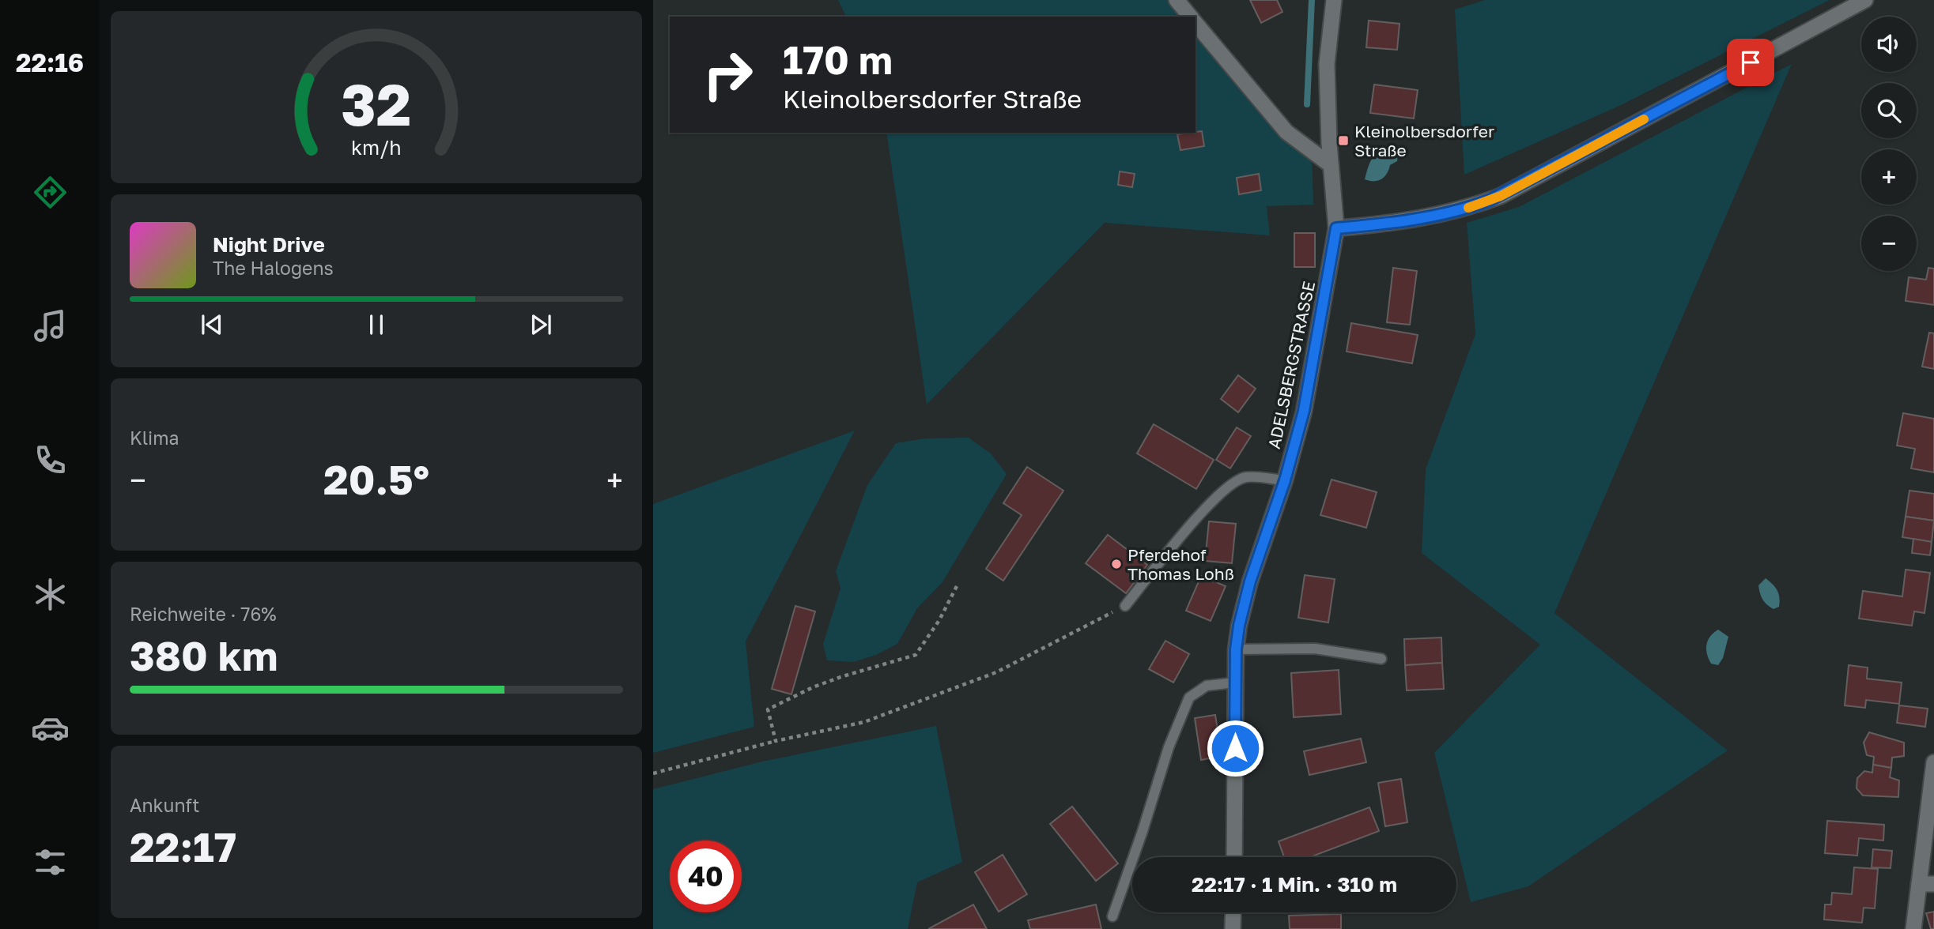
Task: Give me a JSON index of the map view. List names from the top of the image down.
{
  "streets": {
    "street": ["ADELSBERGSTRASSE"]
  },
  "places": {
    "transit": ["Kleinolbersdorfer Straße"],
    "other": ["Pferdehof Thomas Lohß"]
  },
  "page": {
    "tabs": "22:16",
    "map_buttons": ["+", "−"],
    "turn": ["170 m", "Kleinolbersdorfer Straße"],
    "song": ["Night Drive", "The Halogens"],
    "tile": [
      "Klima",
      ["Reichweite · 76%", "380 km"],
      ["Ankunft", "22:17"]
    ],
    "heat": ["−", "20.5°", "+"],
    "limit": "40",
    "trip": "22:17 · 1 Min. · 310 m",
    "gauge": ["32", "km/h"]
  }
}
